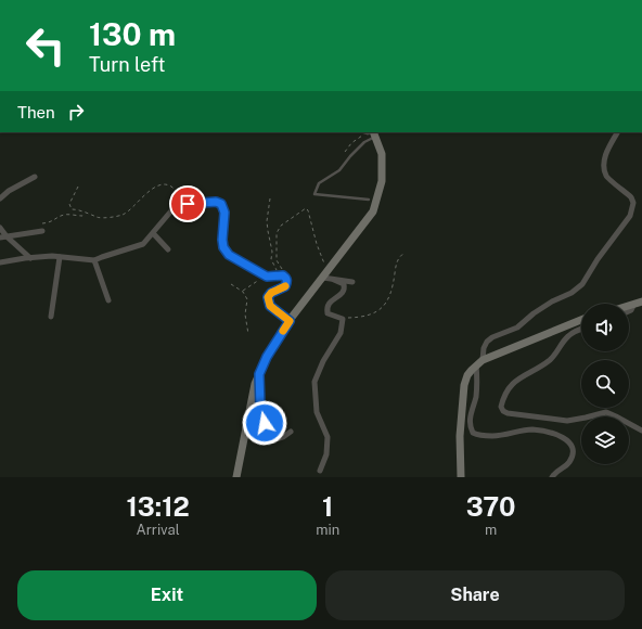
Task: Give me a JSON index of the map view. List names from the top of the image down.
{
  "page": {
    "turn": ["130 m", "Turn left"],
    "then": "Then",
    "eta": [
      "13:12",
      "Arrival",
      "1",
      "min",
      "370",
      "m"
    ],
    "buttons": ["Exit", "Share"]
  }
}
